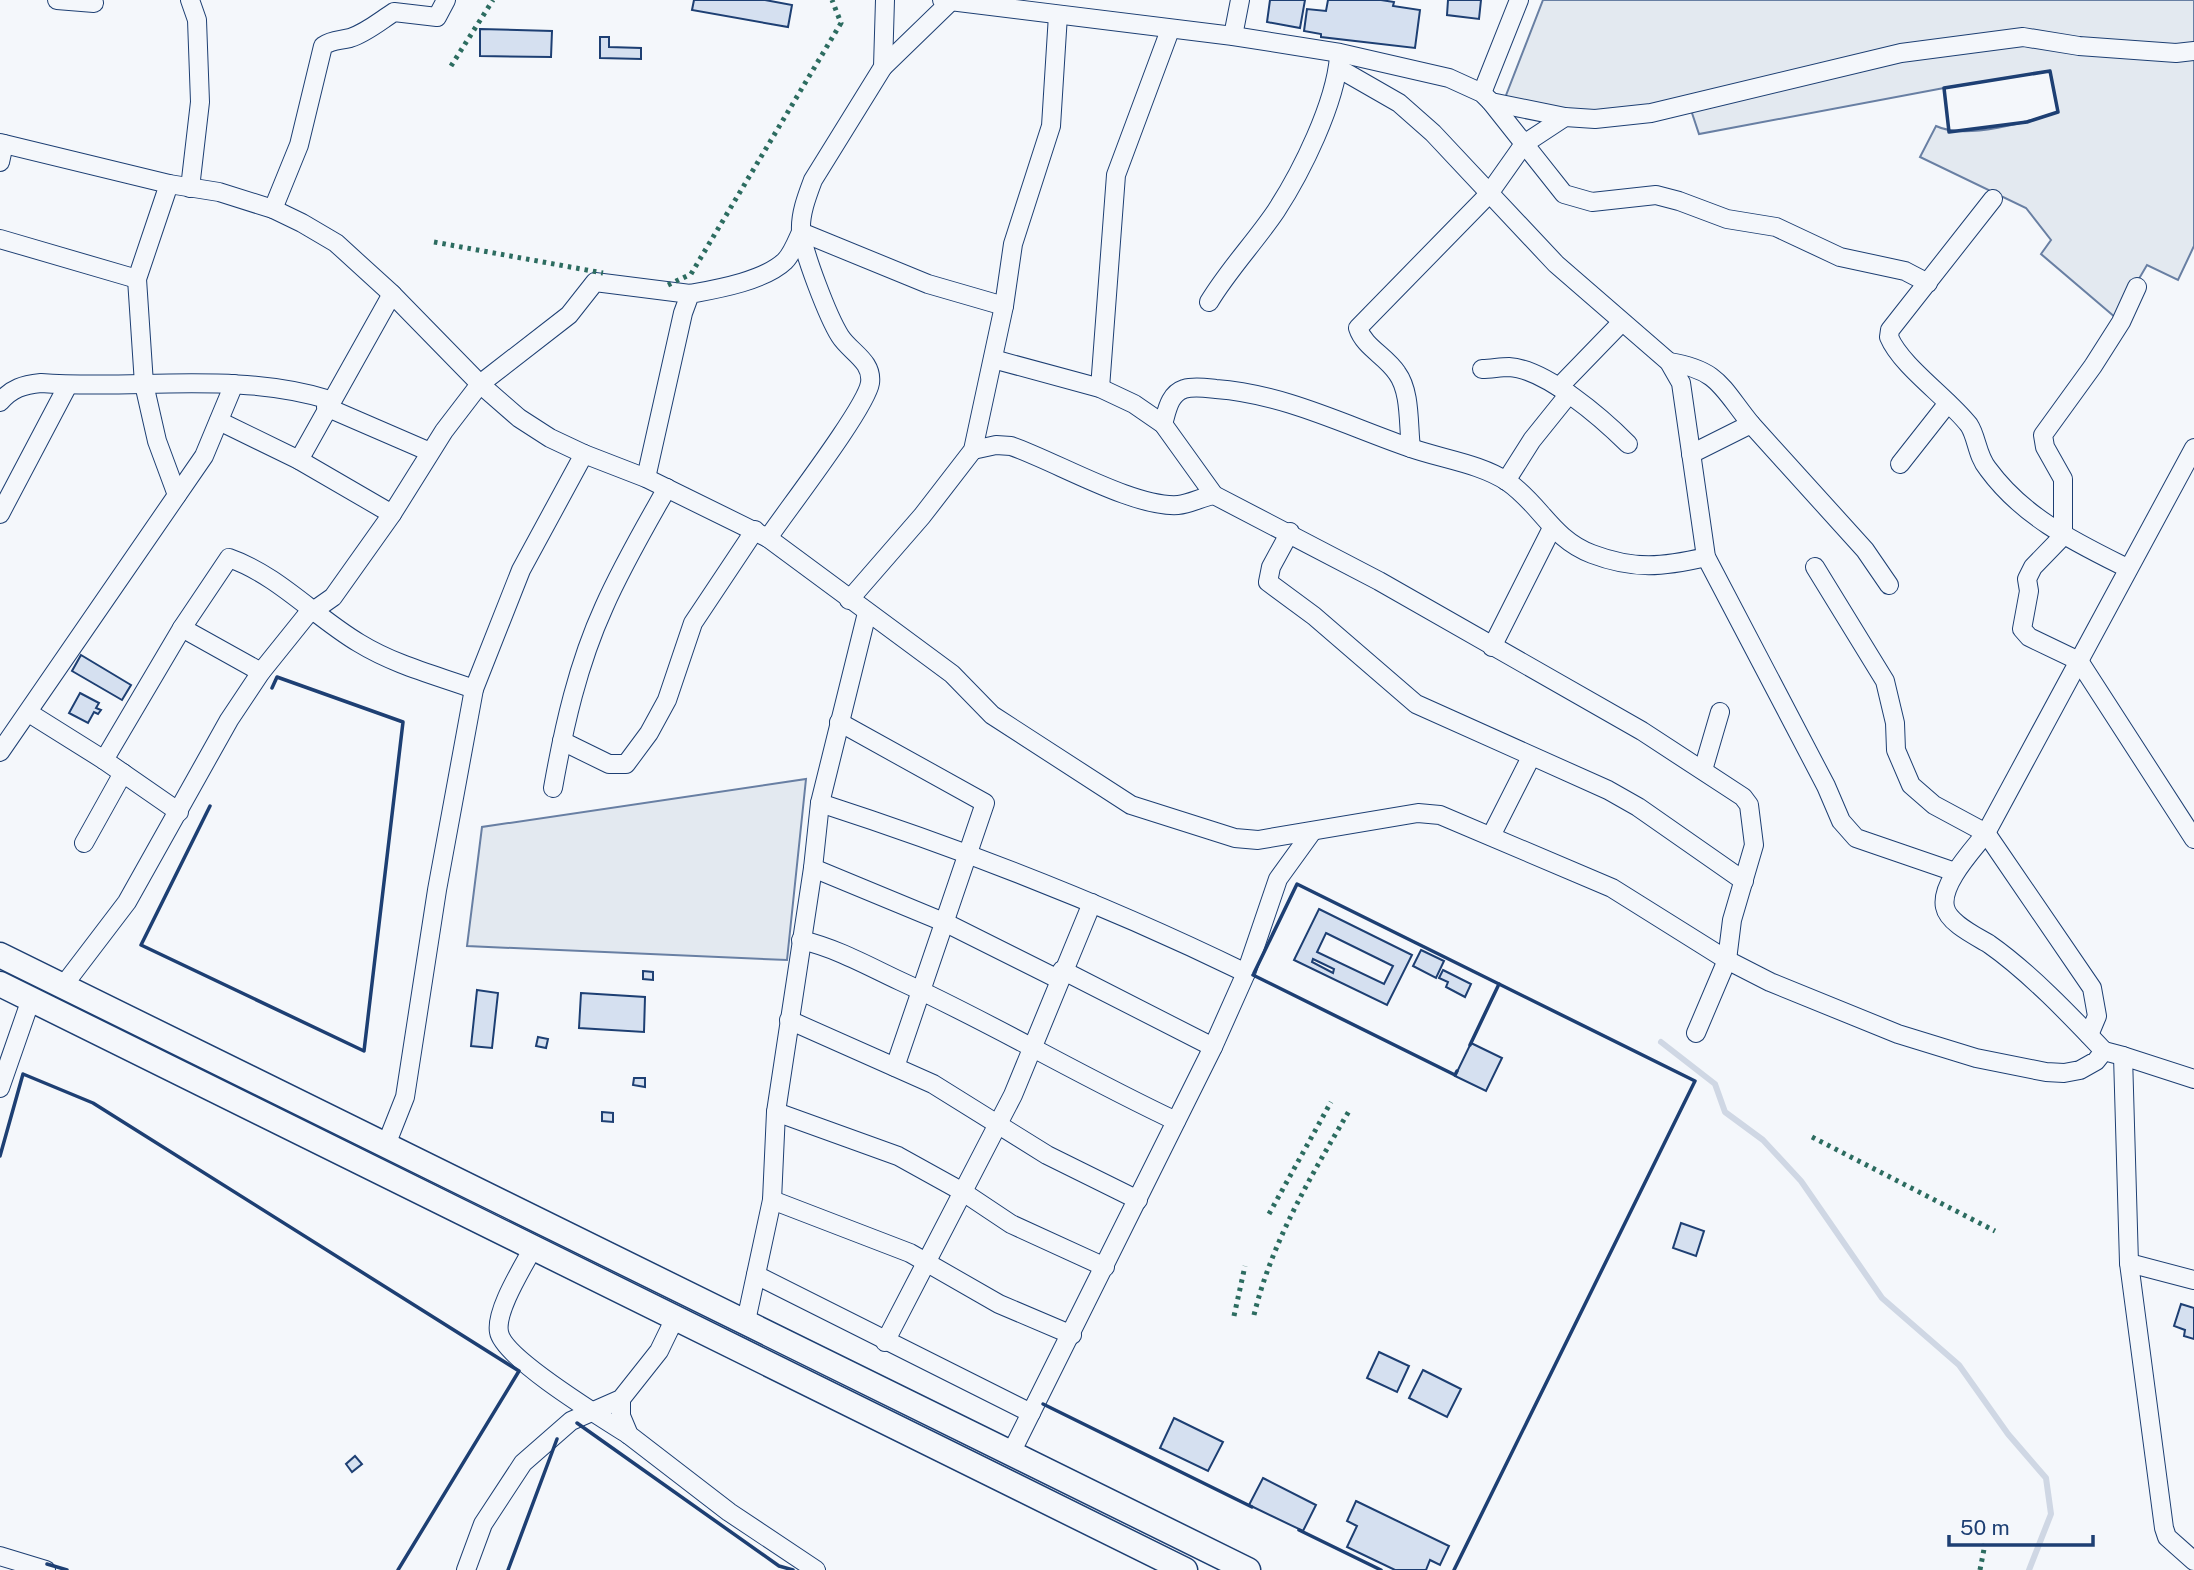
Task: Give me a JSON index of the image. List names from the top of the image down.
{
  "scale_bar": "50 m"
}
